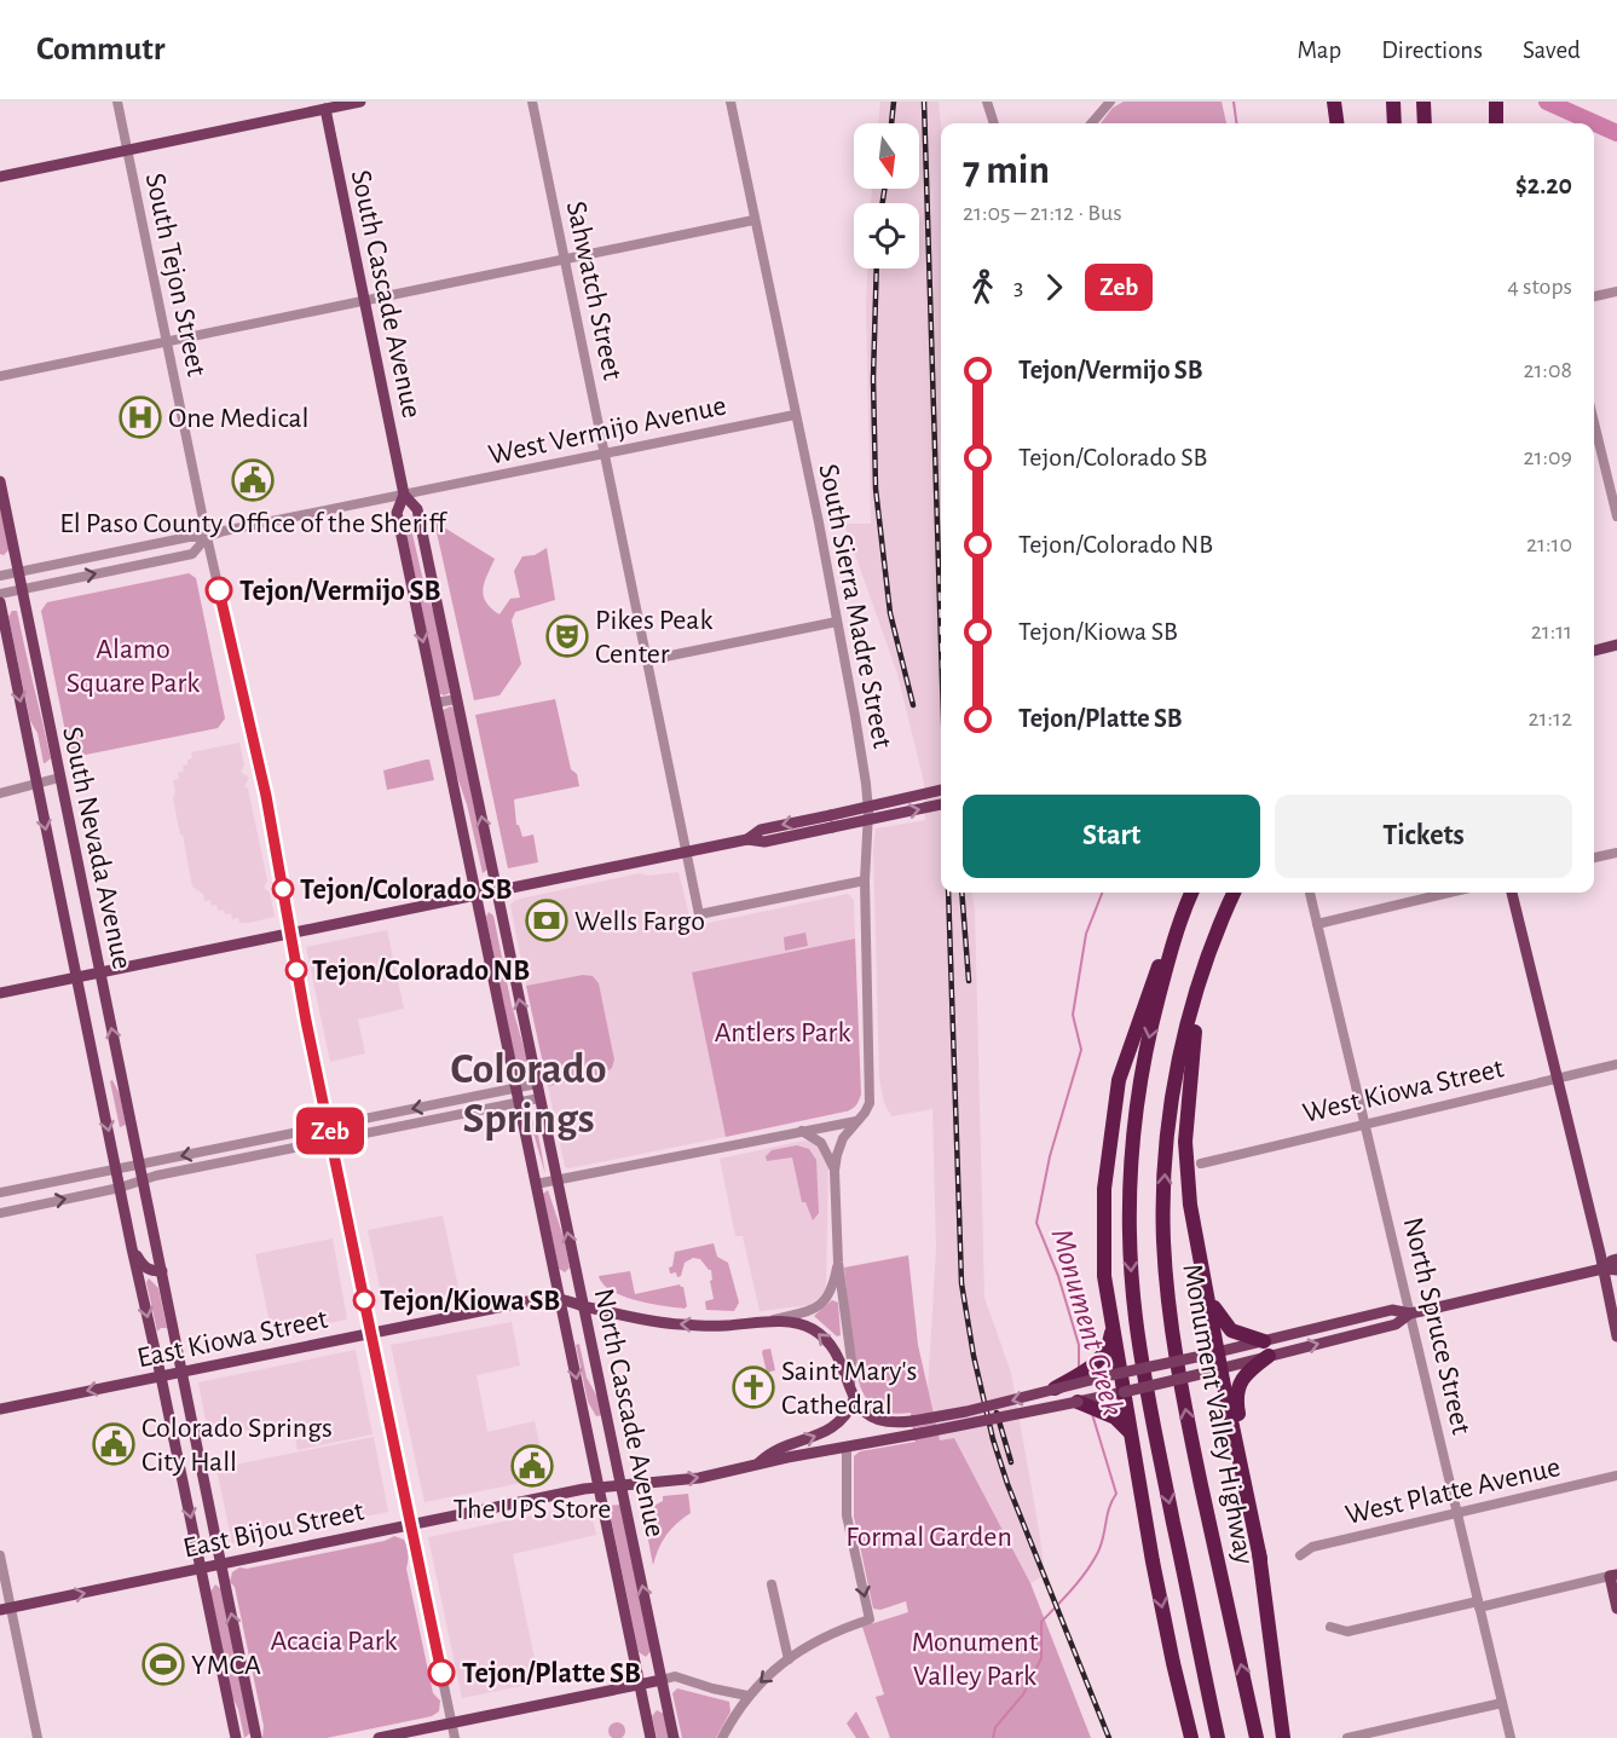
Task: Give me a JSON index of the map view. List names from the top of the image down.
{
  "streets": {
    "highway": ["Monument Valley Highway"],
    "main road": [
      "South Cascade Avenue",
      "South Nevada Avenue",
      "East Kiowa Street",
      "North Cascade Avenue",
      "East Bijou Street"
    ],
    "street": [
      "South Tejon Street",
      "Sahwatch Street",
      "West Vermijo Avenue",
      "South Sierra Madre Street",
      "West Kiowa Street",
      "North Spruce Street",
      "West Platte Avenue"
    ]
  },
  "crossings": [
    ["South Tejon Street", "West Vermijo Avenue"],
    ["South Tejon Street", "East Kiowa Street"],
    ["South Tejon Street", "East Bijou Street"],
    ["Sahwatch Street", "West Vermijo Avenue"],
    ["South Cascade Avenue", "West Vermijo Avenue"],
    ["South Cascade Avenue", "North Cascade Avenue"],
    ["West Vermijo Avenue", "South Sierra Madre Street"],
    ["South Nevada Avenue", "East Kiowa Street"],
    ["South Nevada Avenue", "East Bijou Street"],
    ["West Kiowa Street", "North Spruce Street"],
    ["North Spruce Street", "West Platte Avenue"],
    ["East Kiowa Street", "North Cascade Avenue"],
    ["North Cascade Avenue", "East Bijou Street"]
  ],
  "districts": ["Colorado Springs"],
  "water": ["Monument Creek"],
  "parks": [
    "Alamo Square Park",
    "Antlers Park",
    "Formal Garden",
    "Acacia Park",
    "Monument Valley Park"
  ],
  "places": {
    "hospital": ["One Medical"],
    "public building": ["El Paso County Office of the Sheriff", "Colorado Springs City Hall", "The UPS Store"],
    "other": [
      "Tejon/Vermijo SB",
      "Tejon/Colorado SB",
      "Tejon/Colorado NB",
      "Tejon/Kiowa SB",
      "Tejon/Platte SB"
    ],
    "theatre": ["Pikes Peak Center"],
    "bank": ["Wells Fargo"],
    "church": ["Saint Mary's Cathedral"],
    "sports": ["YMCA"]
  },
  "lines": ["bus line Zeb"],
  "north": "bottom",
  "page": {
    "header": "Commutr",
    "nav": ["Map", "Directions", "Saved"],
    "on_map": "Zeb",
    "heading": ["7 min", "21:05 – 21:12 · Bus", "$2.20"],
    "legs": ["3", "Zeb", "4 stops"],
    "list": [
      {
        "name": "Tejon/Vermijo SB",
        "value": "21:08"
      },
      {
        "name": "Tejon/Colorado SB",
        "value": "21:09"
      },
      {
        "name": "Tejon/Colorado NB",
        "value": "21:10"
      },
      {
        "name": "Tejon/Kiowa SB",
        "value": "21:11"
      },
      {
        "name": "Tejon/Platte SB",
        "value": "21:12"
      }
    ],
    "buttons": ["Start", "Tickets"]
  }
}
